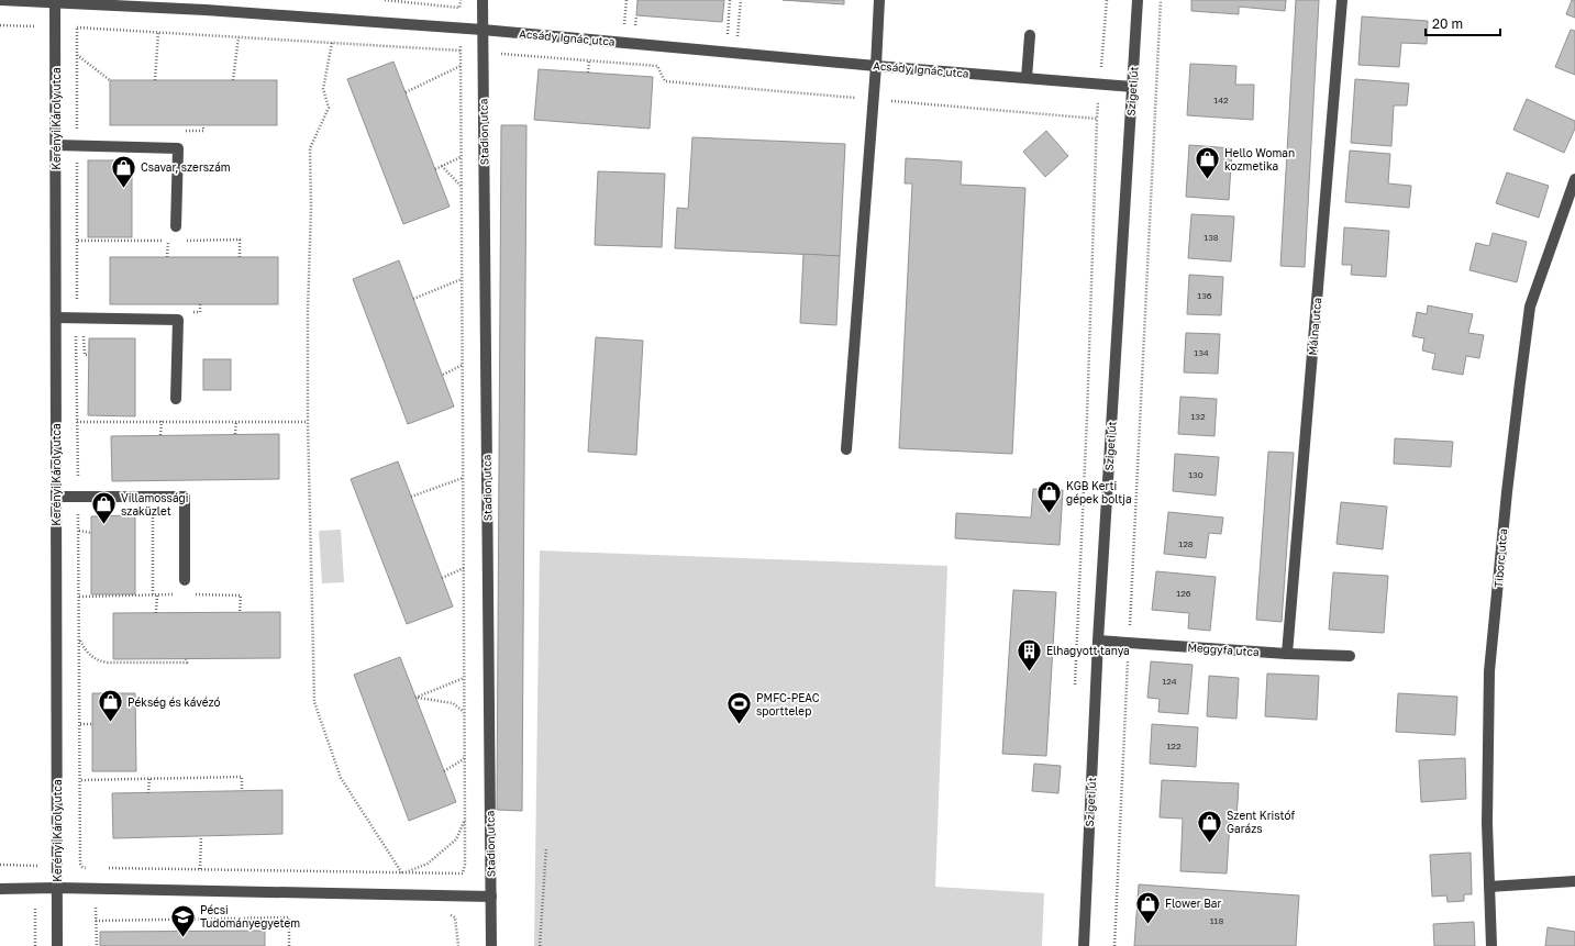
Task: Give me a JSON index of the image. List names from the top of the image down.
{
  "streets": {
    "street": [
      "Acsády Ignác utca",
      "Szigeti út",
      "Kerényi Károly utca",
      "Stadion utca",
      "Málna utca",
      "Tiborc utca",
      "Meggyfa utca"
    ]
  },
  "crossings": [
    ["Acsády Ignác utca", "Szigeti út"],
    ["Acsády Ignác utca", "Kerényi Károly utca"],
    ["Acsády Ignác utca", "Stadion utca"],
    ["Szigeti út", "Meggyfa utca"],
    ["Málna utca", "Meggyfa utca"]
  ],
  "places": {
    "shop": [
      "Hello Woman kozmetika",
      "Csavar, szerszám",
      "KGB Kerti gépek boltja",
      "Villamossági szaküzlet",
      "Pékség és kávézó",
      "Szent Kristóf Garázs",
      "Flower Bar"
    ],
    "building": ["Elhagyott tanya"],
    "sports": ["PMFC-PEAC sporttelep"],
    "school or university": ["Pécsi Tudományegyetem"]
  },
  "house_numbers": [
    "142",
    "138",
    "136",
    "134",
    "132",
    "130",
    "128",
    "126",
    "124",
    "122",
    "118"
  ],
  "scale_bar": "20 m"
}
